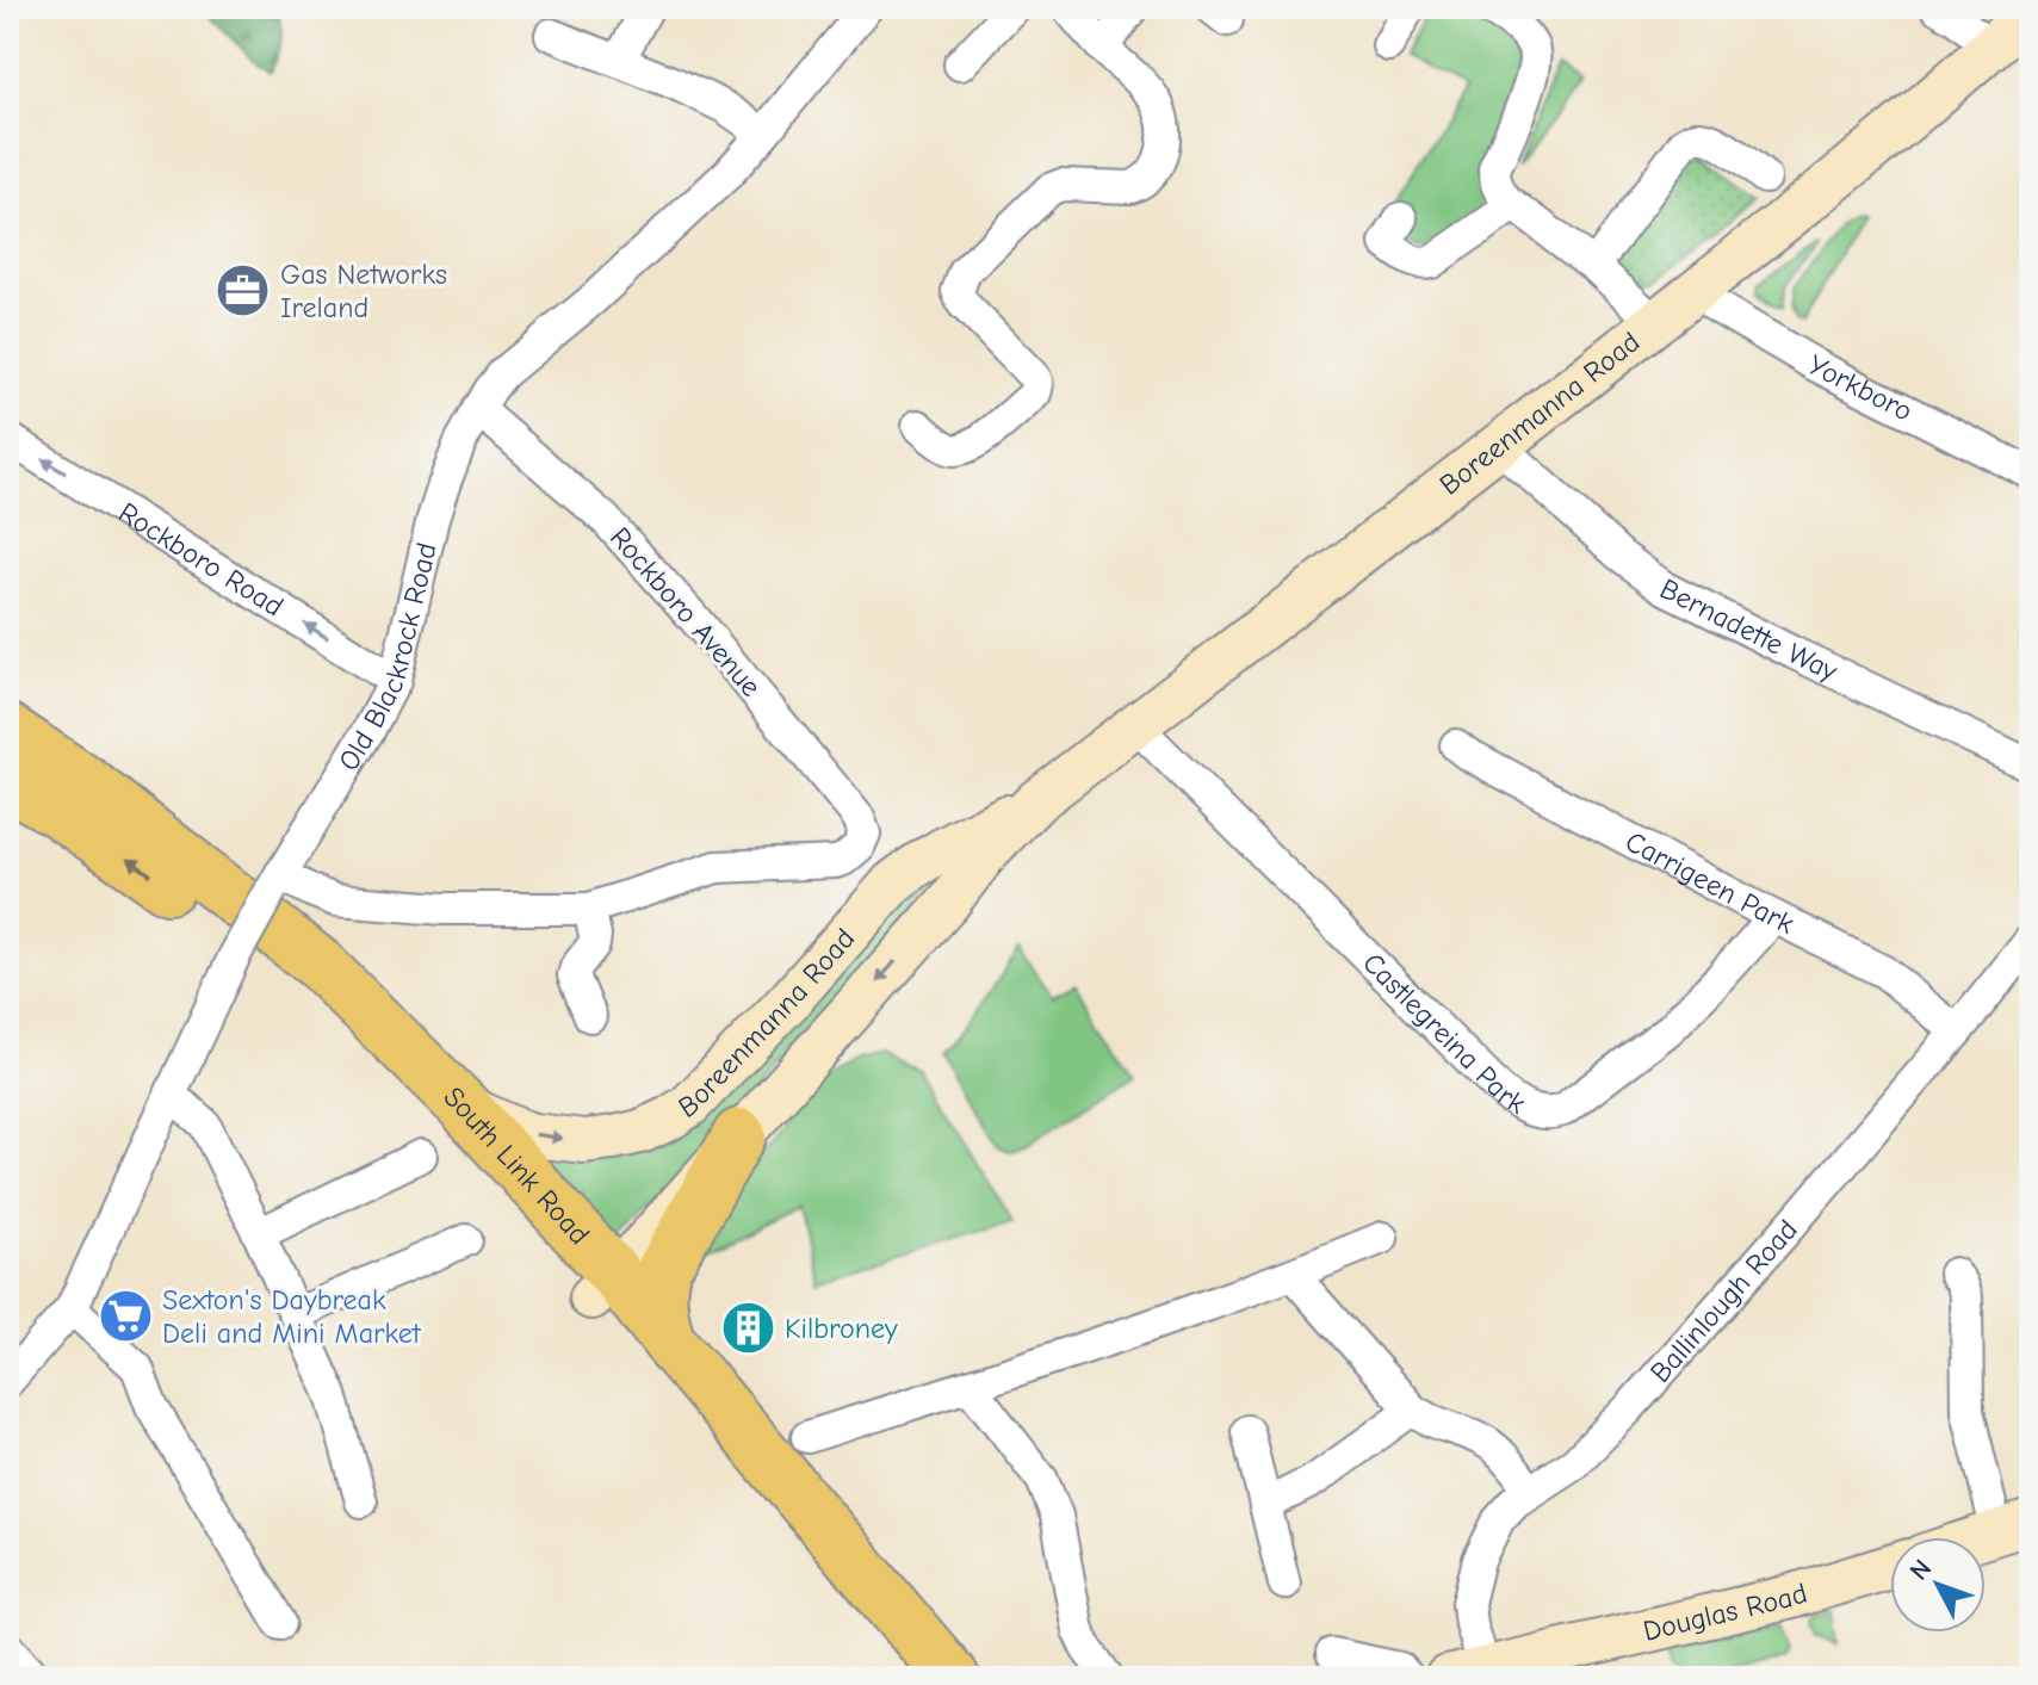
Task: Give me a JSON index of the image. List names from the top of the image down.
{
  "streets": {
    "highway": ["South Link Road"],
    "main road": ["Boreenmanna Road", "Douglas Road"],
    "street": [
      "Yorkboro",
      "Rockboro Road",
      "Rockboro Avenue",
      "Bernadette Way",
      "Old Blackrock Road",
      "Carrigeen Park",
      "Castlegreina Park",
      "Ballinlough Road"
    ]
  },
  "crossings": [
    ["Yorkboro", "Boreenmanna Road"],
    ["Boreenmanna Road", "Bernadette Way"],
    ["Boreenmanna Road", "Castlegreina Park"],
    ["Boreenmanna Road", "South Link Road"],
    ["Rockboro Road", "Old Blackrock Road"],
    ["Rockboro Avenue", "Old Blackrock Road"],
    ["Carrigeen Park", "Castlegreina Park"],
    ["Carrigeen Park", "Ballinlough Road"],
    ["Ballinlough Road", "Douglas Road"]
  ],
  "one_way": ["Rockboro Road"],
  "places": {
    "office": ["Gas Networks Ireland"],
    "supermarket": ["Sexton's Daybreak Deli and Mini Market"],
    "building": ["Kilbroney"]
  },
  "north": "top left"
}
